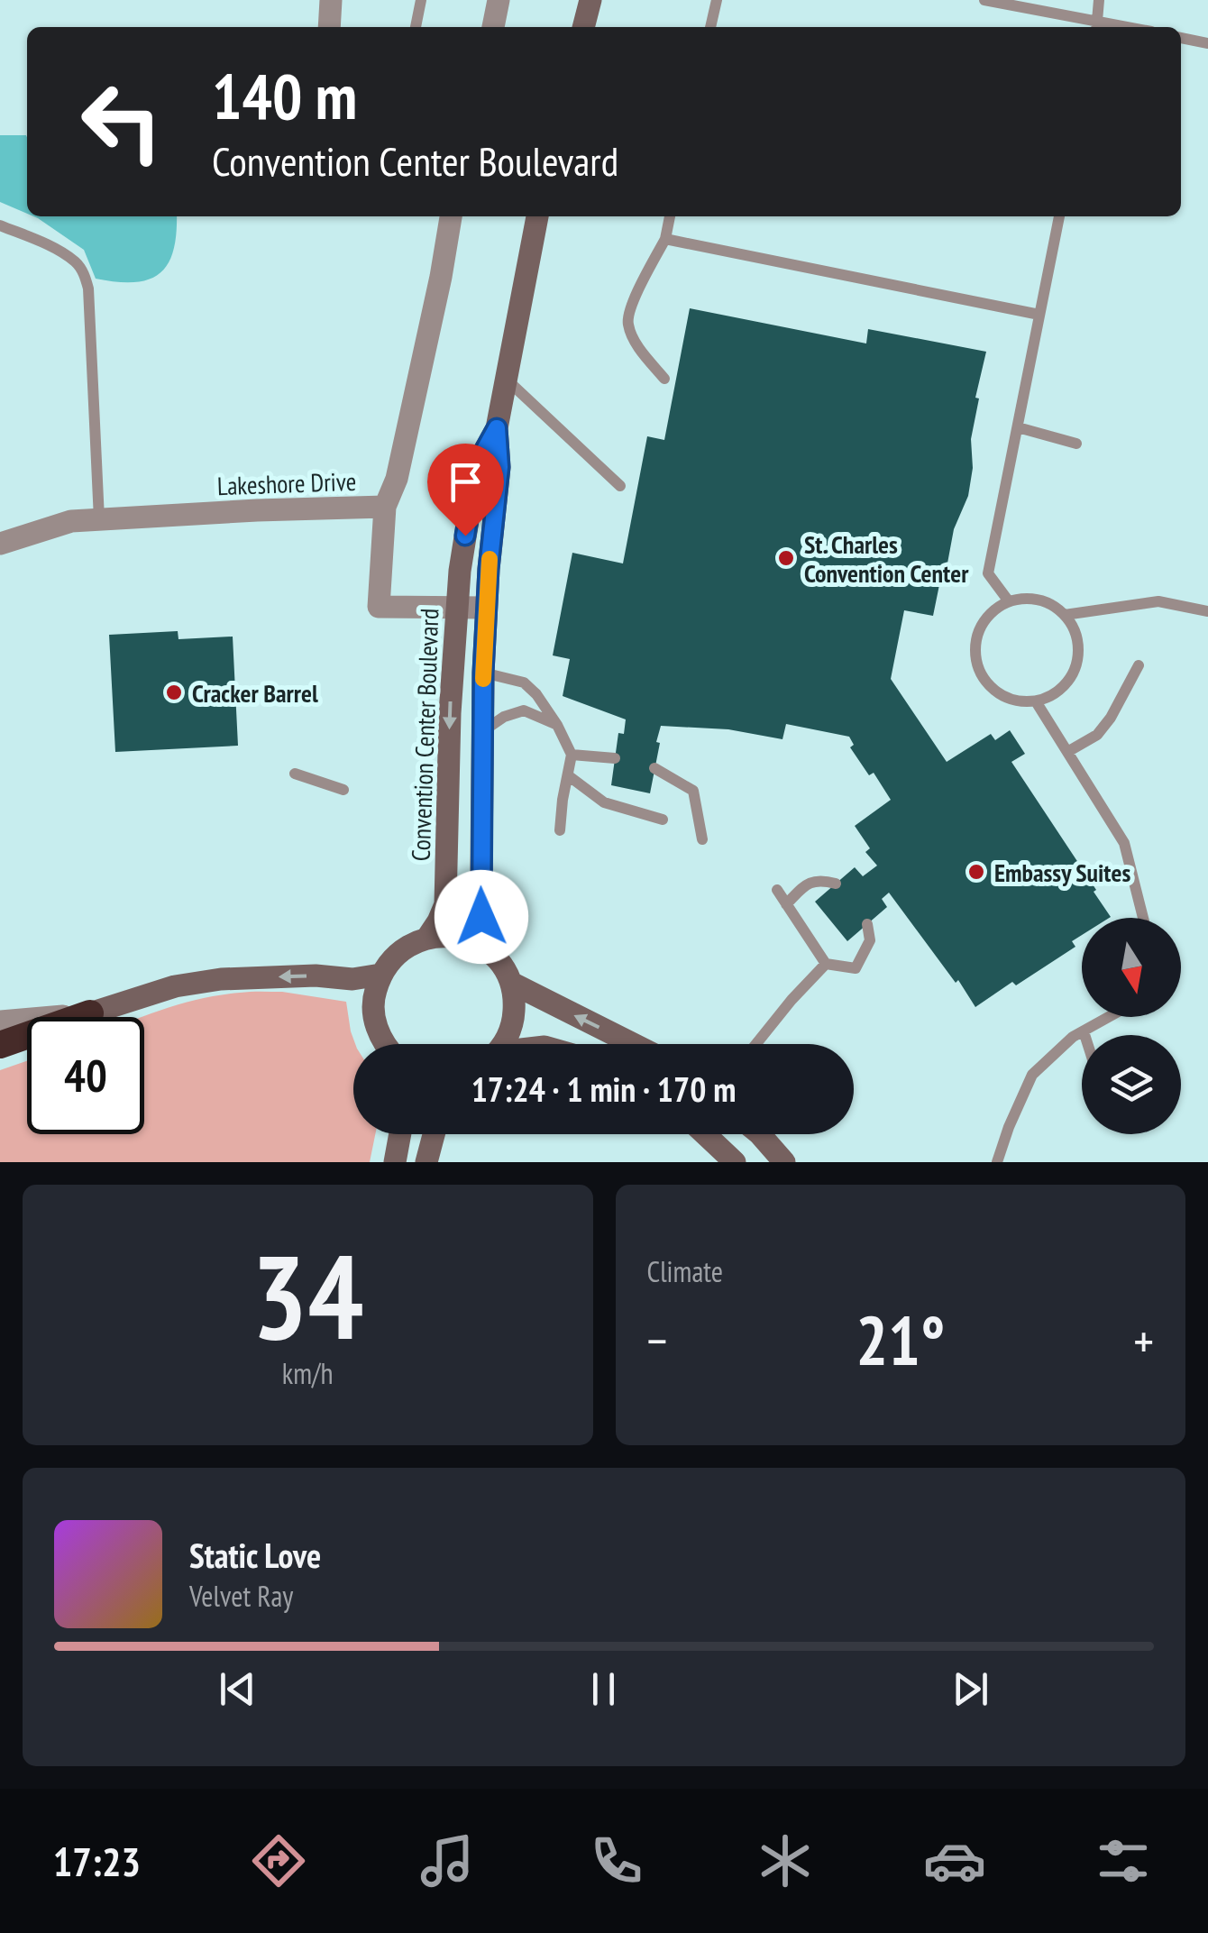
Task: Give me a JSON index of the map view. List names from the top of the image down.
{
  "streets": {
    "street": ["Lakeshore Drive", "Convention Center Boulevard"]
  },
  "places": ["St. Charles Convention Center", "Cracker Barrel", "Embassy Suites"],
  "north": "bottom",
  "page": {
    "turn": ["140 m", "Convention Center Boulevard"],
    "limit": "40",
    "trip": "17:24 · 1 min · 170 m",
    "tile": [
      ["34", "km/h"],
      "Climate"
    ],
    "heat": ["−", "21°", "+"],
    "song": ["Static Love", "Velvet Ray"],
    "tabs": "17:23"
  }
}
